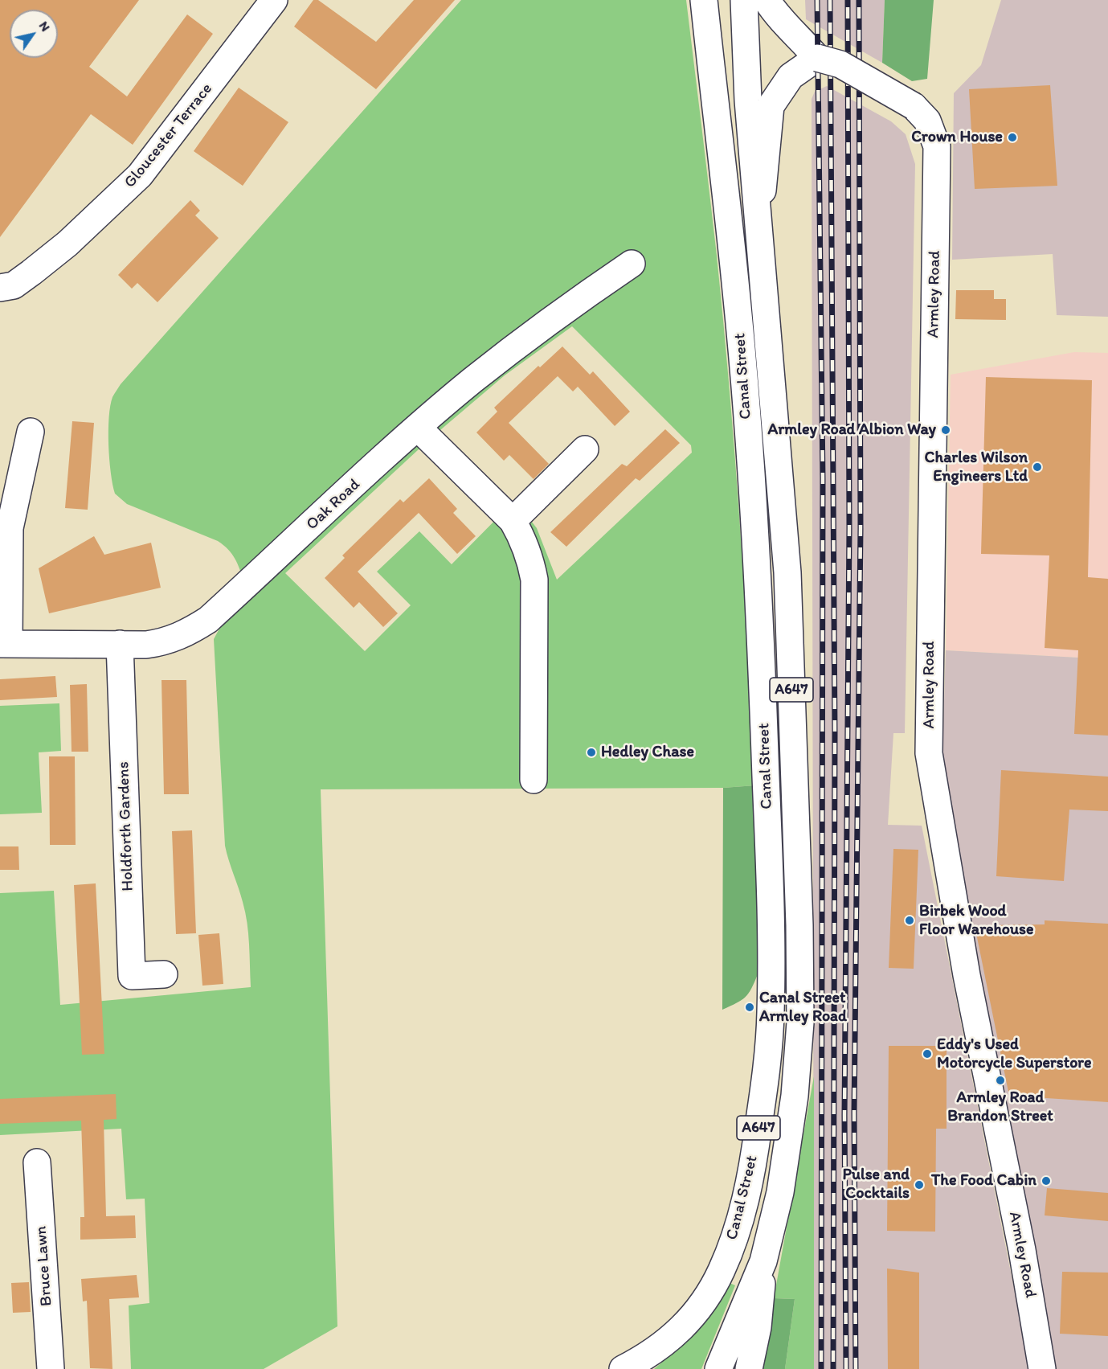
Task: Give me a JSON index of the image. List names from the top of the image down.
{
  "streets": {
    "street": [
      "Gloucester Terrace",
      "Armley Road",
      "Canal Street",
      "Oak Road",
      "A647",
      "Holdforth Gardens",
      "Bruce Lawn"
    ]
  },
  "crossings": [
    ["Canal Street", "A647"],
    ["Oak Road", "Holdforth Gardens"]
  ],
  "places": [
    "Crown House",
    "Armley Road Albion Way",
    "Charles Wilson Engineers Ltd",
    "Hedley Chase",
    "Birbek Wood Floor Warehouse",
    "Canal Street Armley Road",
    "Eddy's Used Motorcycle Superstore",
    "Armley Road Brandon Street",
    "The Food Cabin",
    "Pulse and Cocktails"
  ],
  "north": "top right"
}
